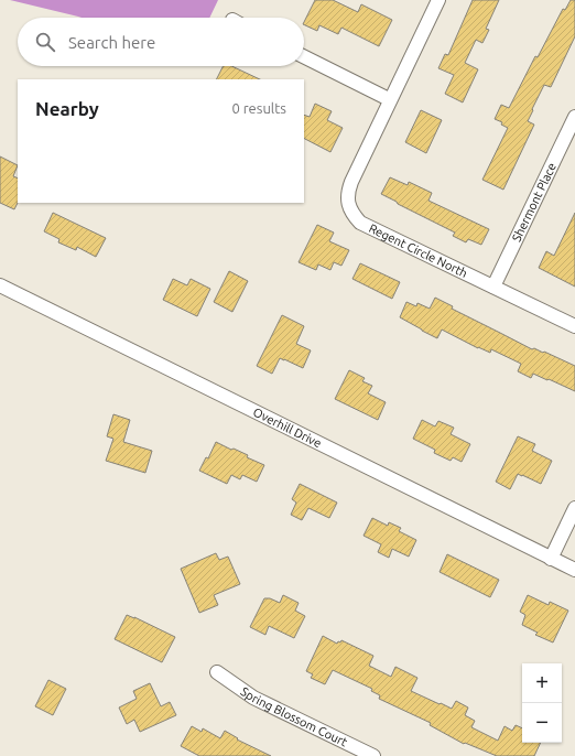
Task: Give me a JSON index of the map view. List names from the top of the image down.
{
  "streets": {
    "street": [
      "Shermont Place",
      "Regent Circle North",
      "Overhill Drive",
      "Spring Blossom Court"
    ]
  },
  "crossings": [
    ["Shermont Place", "Regent Circle North"]
  ],
  "page": {
    "search": "Search here",
    "heading": ["Nearby", "0 results"],
    "map_buttons": ["+", "−"]
  }
}
